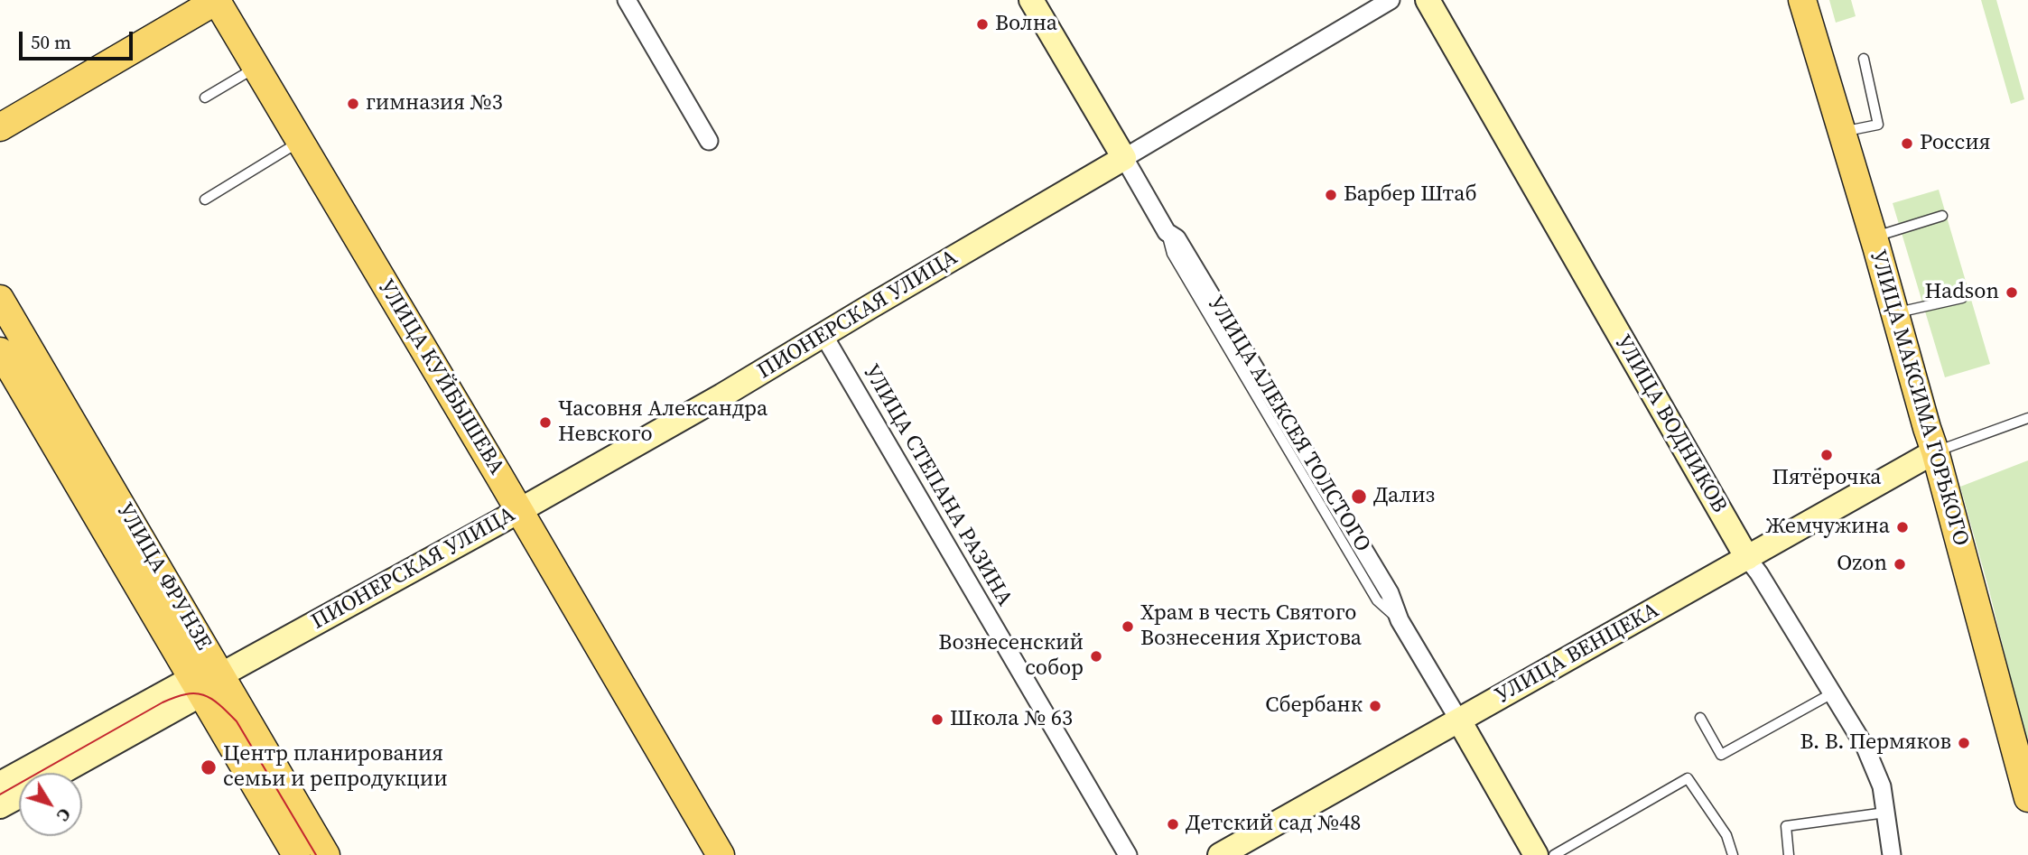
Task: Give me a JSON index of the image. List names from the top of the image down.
{
  "streets": {
    "main road": [
      "ПИОНЕРСКАЯ УЛИЦА",
      "УЛИЦА КУЙБЫШЕВА",
      "УЛИЦА МАКСИМА ГОРЬКОГО",
      "УЛИЦА АЛЕКСЕЯ ТОЛСТОГО",
      "УЛИЦА ВОДНИКОВ",
      "УЛИЦА ФРУНЗЕ",
      "УЛИЦА ВЕНЦЕКА"
    ],
    "street": ["УЛИЦА СТЕПАНА РАЗИНА"]
  },
  "crossings": [
    ["ПИОНЕРСКАЯ УЛИЦА", "УЛИЦА КУЙБЫШЕВА"],
    ["ПИОНЕРСКАЯ УЛИЦА", "УЛИЦА АЛЕКСЕЯ ТОЛСТОГО"],
    ["ПИОНЕРСКАЯ УЛИЦА", "УЛИЦА СТЕПАНА РАЗИНА"],
    ["ПИОНЕРСКАЯ УЛИЦА", "УЛИЦА ФРУНЗЕ"],
    ["УЛИЦА МАКСИМА ГОРЬКОГО", "УЛИЦА ВЕНЦЕКА"],
    ["УЛИЦА АЛЕКСЕЯ ТОЛСТОГО", "УЛИЦА ВЕНЦЕКА"],
    ["УЛИЦА ВОДНИКОВ", "УЛИЦА ВЕНЦЕКА"]
  ],
  "places": [
    "Волна",
    "гимназия №3",
    "Россия",
    "Барбер Штаб",
    "Hadson",
    "Часовня Александра Невского",
    "Пятёрочка",
    "Дализ",
    "Жемчужина",
    "Ozon",
    "Храм в честь Святого Вознесения Христова",
    "Вознесенский собор",
    "Сбербанк",
    "Школа № 63",
    "В. В. Пермяков",
    "Центр планирования семьи и репродукции",
    "Детский сад №48"
  ],
  "scale_bar": "50 m",
  "north": "bottom right"
}
